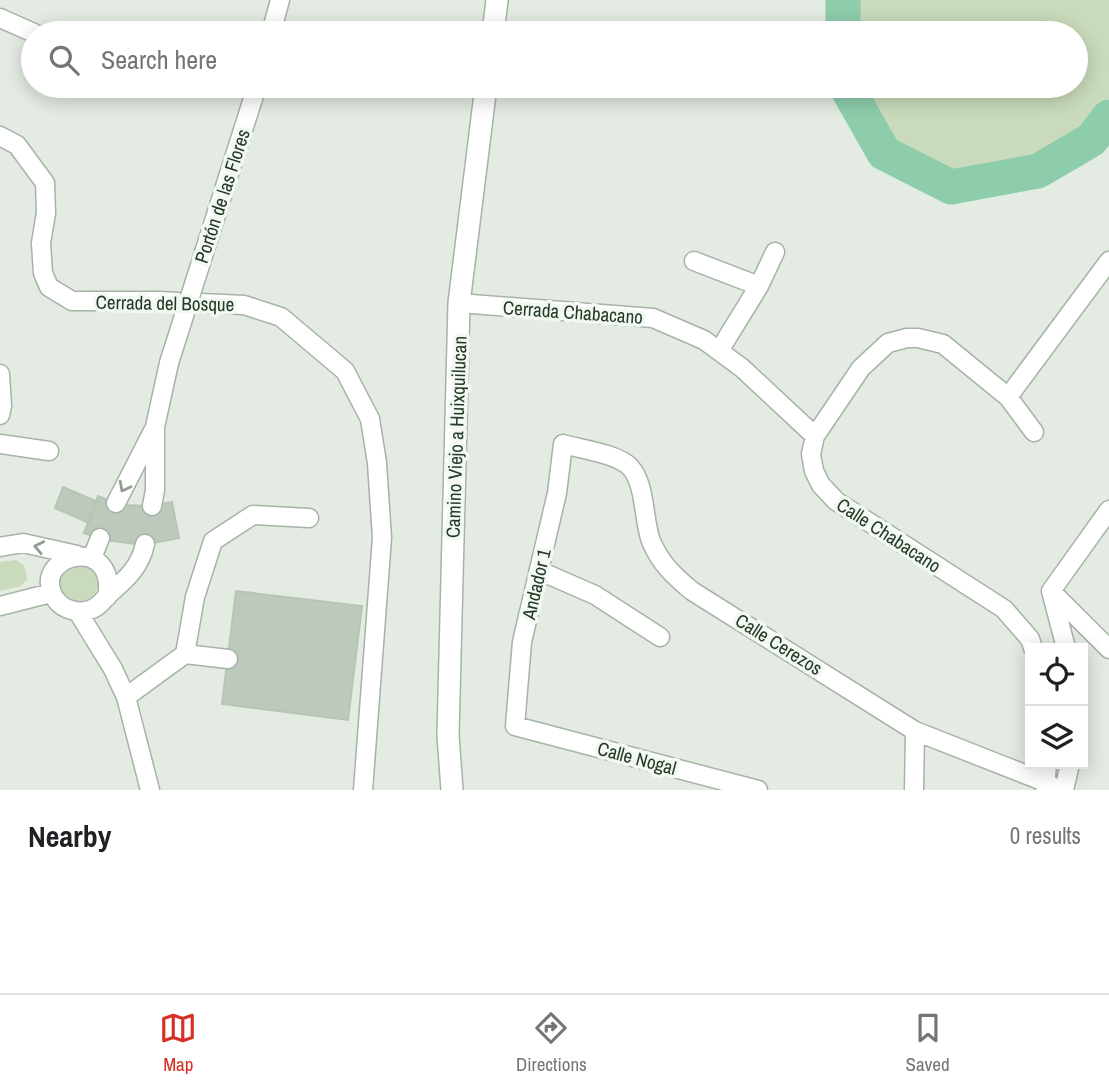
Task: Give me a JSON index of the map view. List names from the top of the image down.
{
  "streets": {
    "main road": ["Camino Viejo a Huixquilucan"],
    "street": [
      "Portón de las Flores",
      "Cerrada del Bosque",
      "Cerrada Chabacano",
      "Calle Chabacano",
      "Andador 1",
      "Calle Cerezos",
      "Calle Nogal"
    ]
  },
  "crossings": [
    ["Cerrada Chabacano", "Camino Viejo a Huixquilucan"],
    ["Cerrada Chabacano", "Calle Chabacano"],
    ["Andador 1", "Calle Cerezos"],
    ["Andador 1", "Calle Nogal"]
  ],
  "page": {
    "search": "Search here",
    "heading": ["Nearby", "0 results"],
    "nav": ["Map", "Directions", "Saved"]
  }
}
